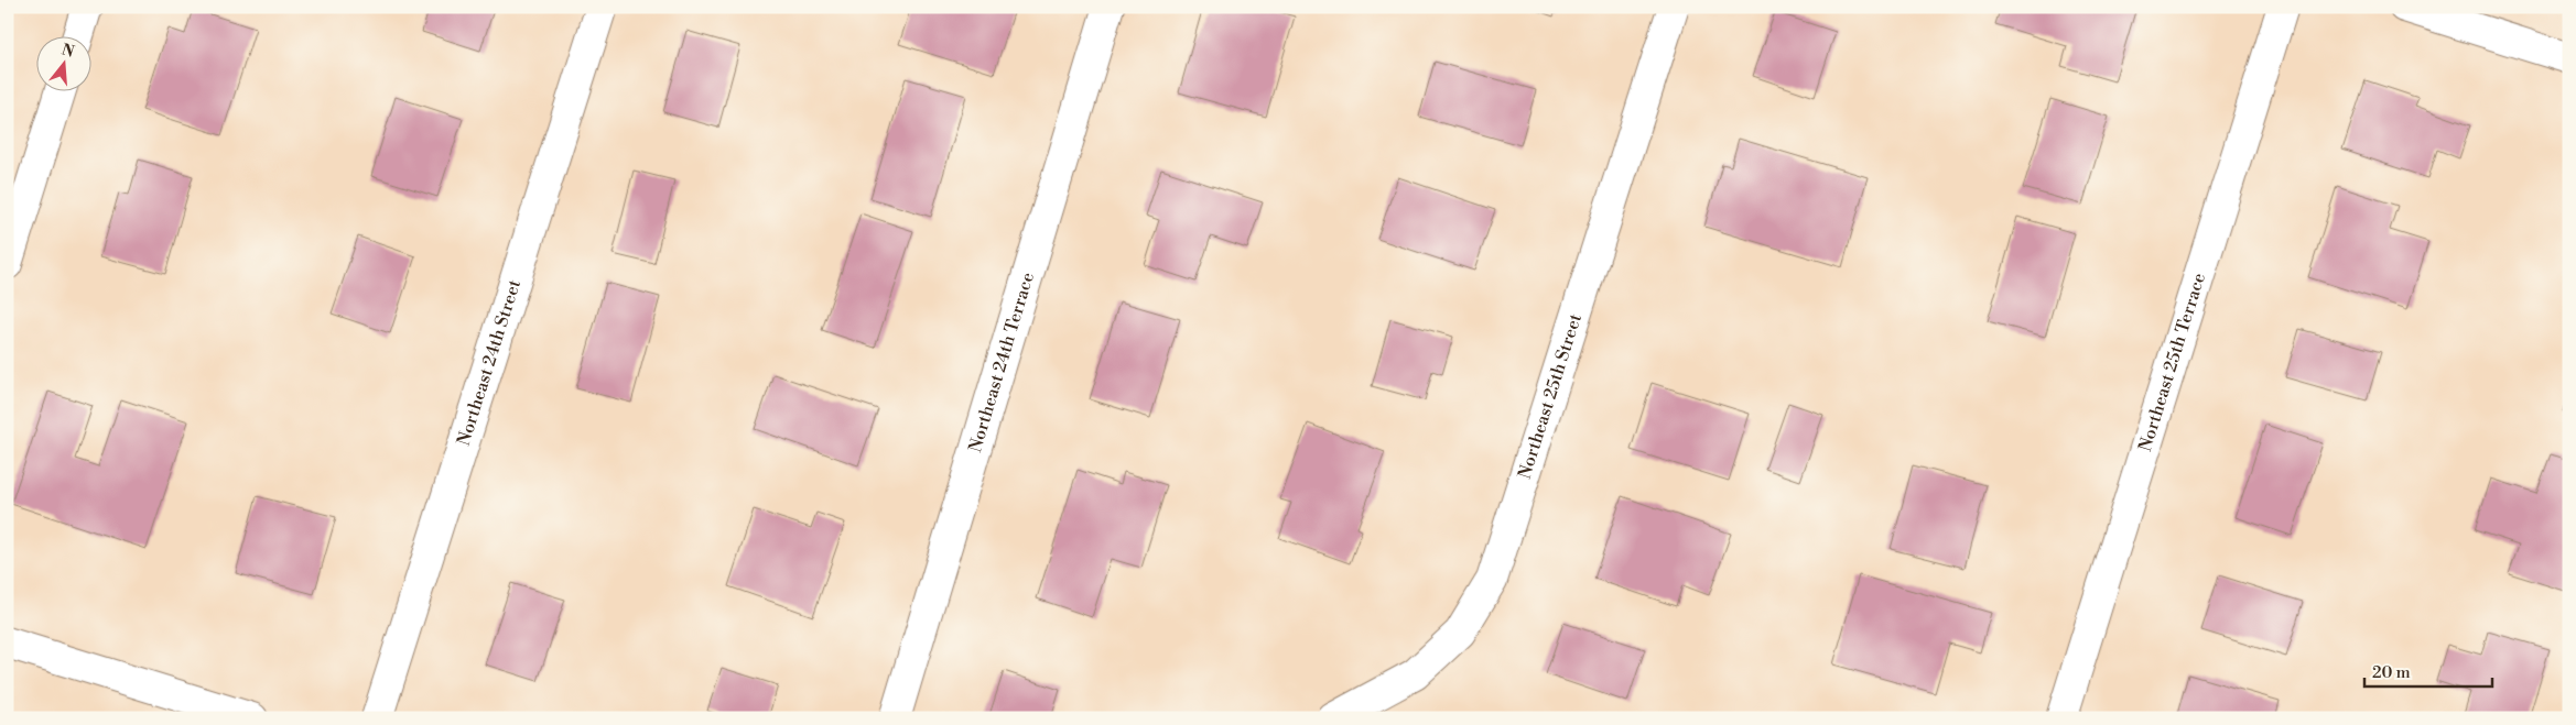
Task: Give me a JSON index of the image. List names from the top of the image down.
{
  "streets": {
    "street": [
      "Northeast 24th Street",
      "Northeast 24th Terrace",
      "Northeast 25th Terrace",
      "Northeast 25th Street"
    ]
  },
  "scale_bar": "20 m",
  "north": "top"
}
